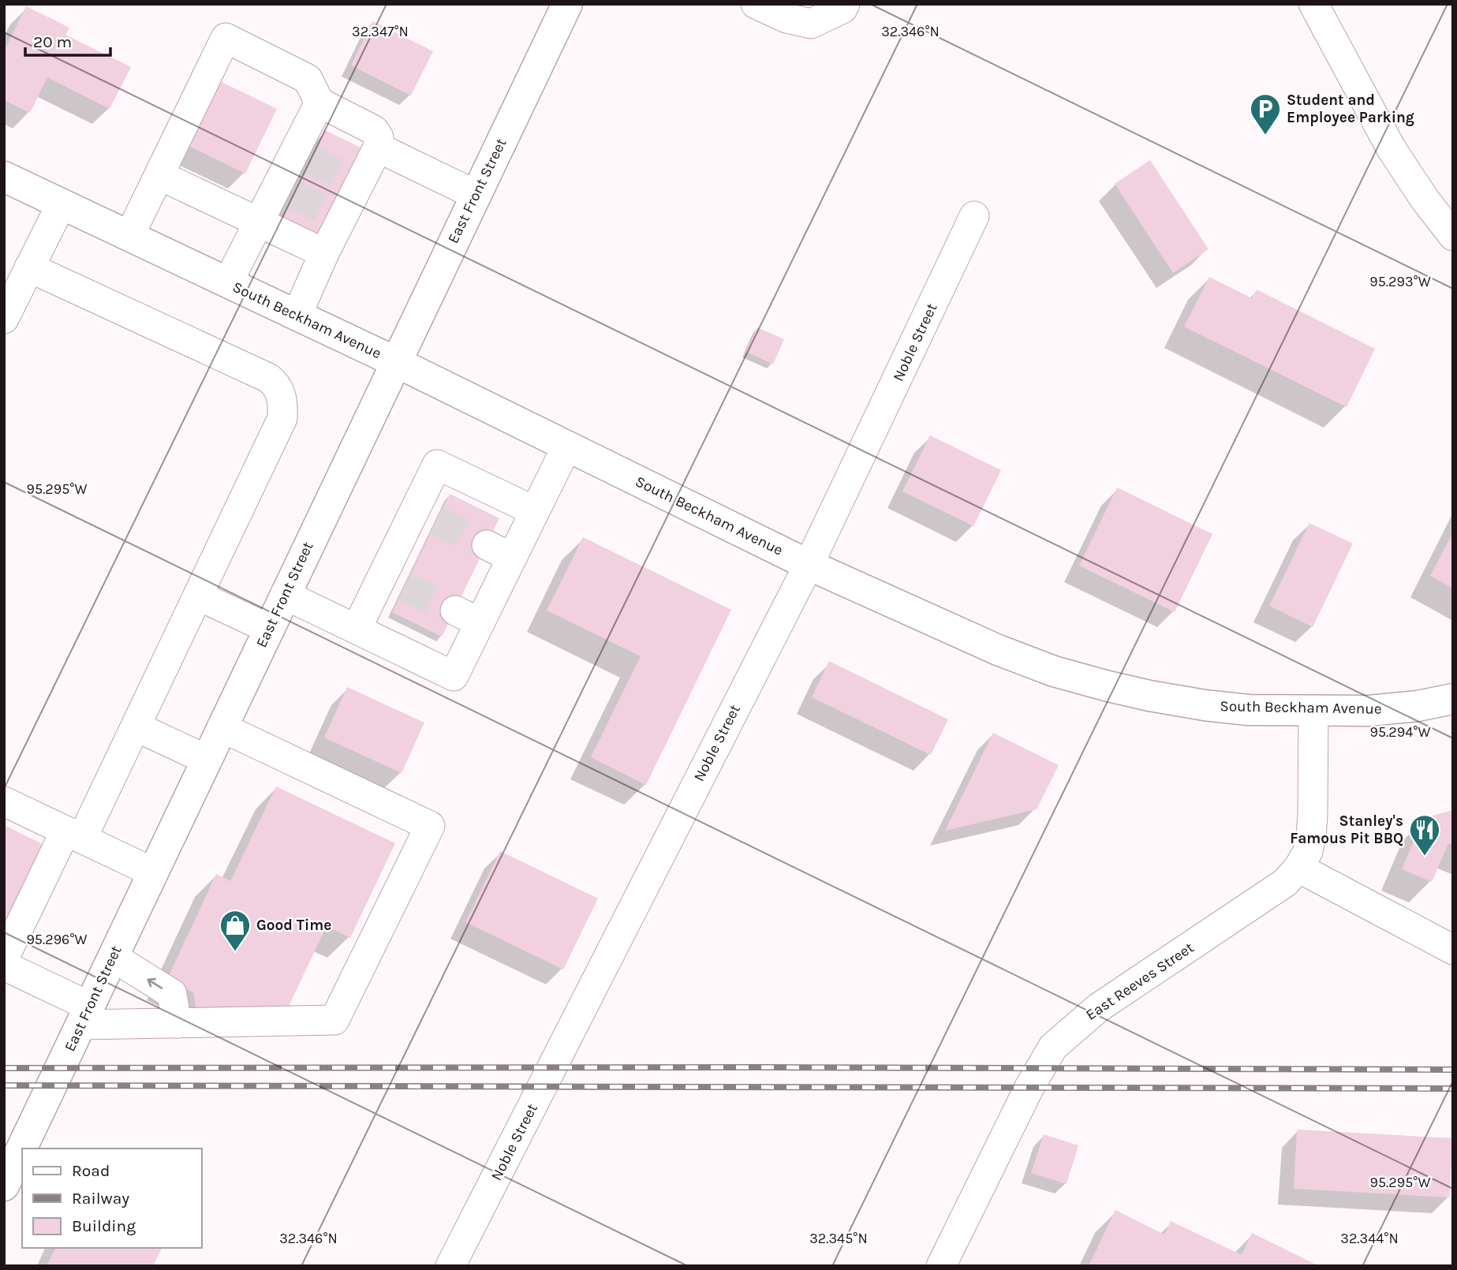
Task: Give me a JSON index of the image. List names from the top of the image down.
{
  "streets": {
    "main road": ["East Front Street", "South Beckham Avenue"],
    "street": ["Noble Street", "East Reeves Street"]
  },
  "crossings": [
    ["East Front Street", "South Beckham Avenue"],
    ["South Beckham Avenue", "Noble Street"],
    ["South Beckham Avenue", "East Reeves Street"]
  ],
  "places": {
    "parking": ["Student and Employee Parking"],
    "restaurant": ["Stanley's Famous Pit BBQ"],
    "shop": ["Good Time"]
  },
  "legend": ["Road", "Railway", "Building"],
  "scale_bar": "20 m",
  "coordinates": [
    "32.347°N",
    "32.346°N",
    "95.293°W",
    "95.295°W",
    "95.294°W",
    "95.296°W",
    "32.345°N",
    "32.344°N"
  ]
}
